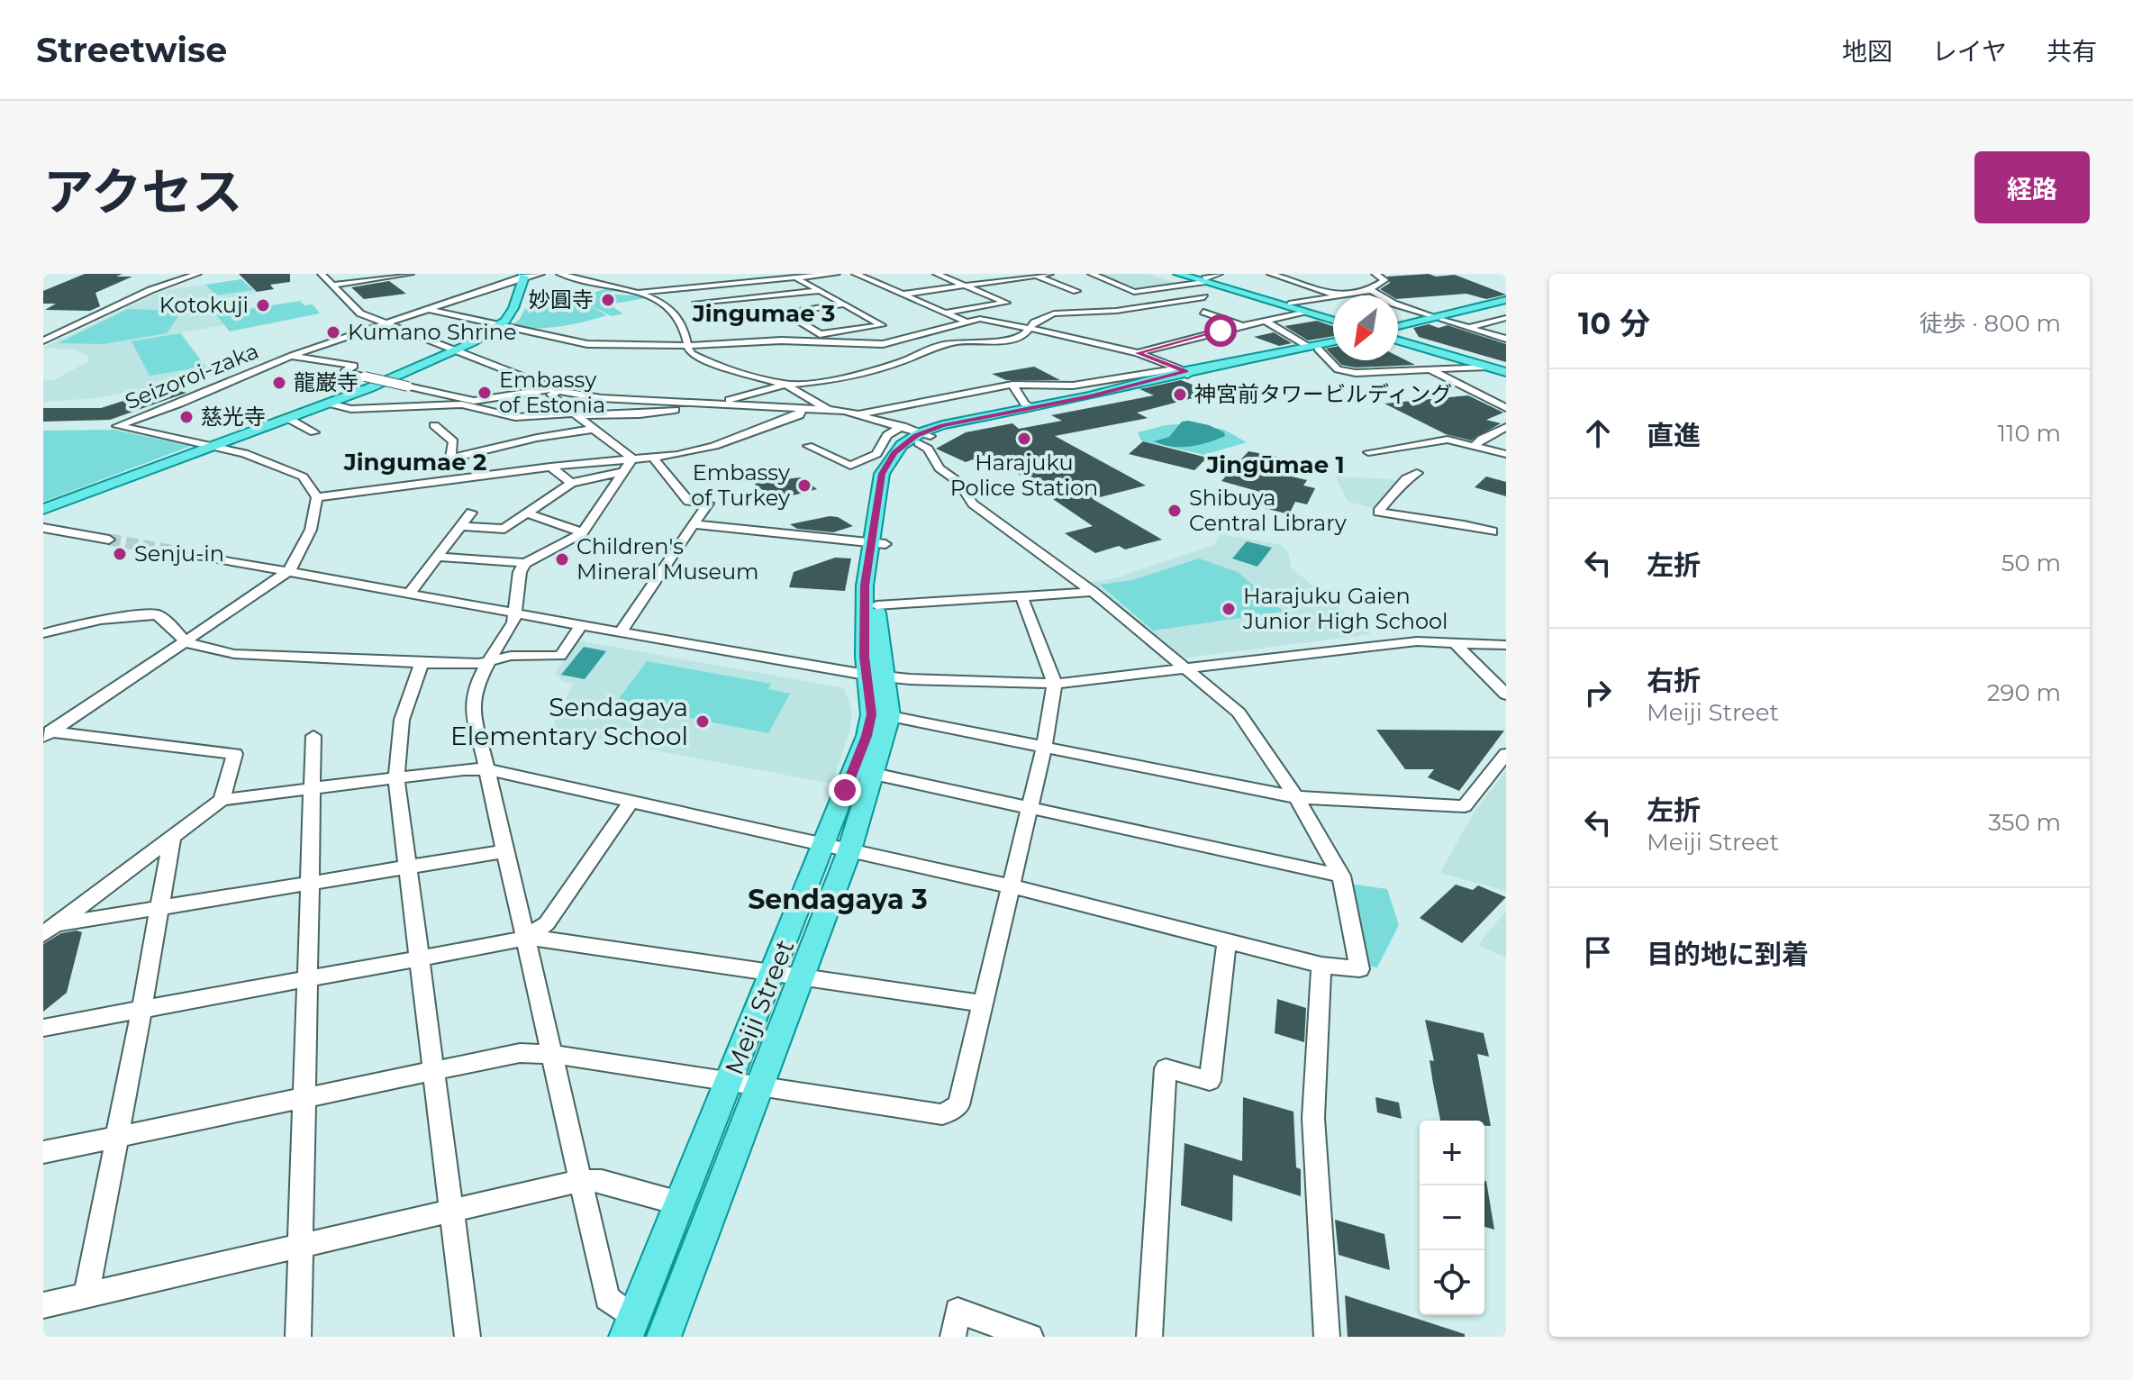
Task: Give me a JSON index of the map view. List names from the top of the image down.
{
  "streets": {
    "main road": ["Meiji Street"],
    "street": ["Seizoroi-zaka"]
  },
  "districts": [
    "Jingumae 3",
    "Jingumae 2",
    "Jingūmae 1",
    "Sendagaya 3"
  ],
  "places": [
    "妙圓寺",
    "Kotokuji",
    "Kumano Shrine",
    "龍巌寺",
    "Embassy of Estonia",
    "神宮前タワービルディング",
    "慈光寺",
    "Harajuku Police Station",
    "Embassy of Turkey",
    "Shibuya Central Library",
    "Senju-in",
    "Children's Mineral Museum",
    "Harajuku Gaien Junior High School",
    "Sendagaya Elementary School"
  ],
  "north": "bottom left",
  "page": {
    "header": "Streetwise",
    "nav": ["地図", "レイヤ", "共有"],
    "title": "アクセス",
    "buttons": "経路",
    "heading": ["10 分", "徒歩 · 800 m"],
    "list": [
      ["直進", "110 m"],
      ["左折", "50 m"],
      ["右折", "Meiji Street", "290 m"],
      ["左折", "Meiji Street", "350 m"],
      "目的地に到着"
    ],
    "map_buttons": ["+", "−"]
  }
}
